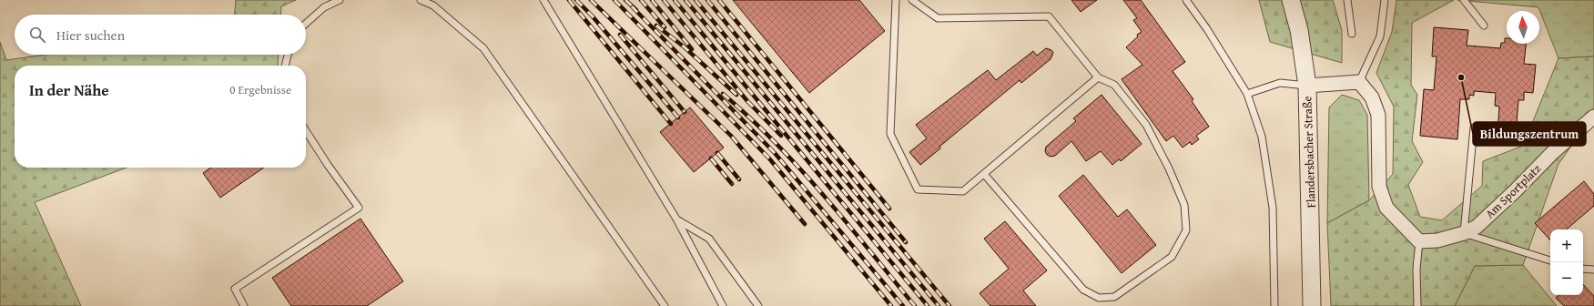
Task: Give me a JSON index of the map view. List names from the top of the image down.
{
  "streets": {
    "street": ["Flandersbacher Straße", "Am Sportplatz"]
  },
  "places": ["Bildungszentrum"],
  "north": "top",
  "page": {
    "search": "Hier suchen",
    "heading": ["In der Nähe", "0 Ergebnisse"],
    "map_buttons": ["+", "−"]
  }
}
